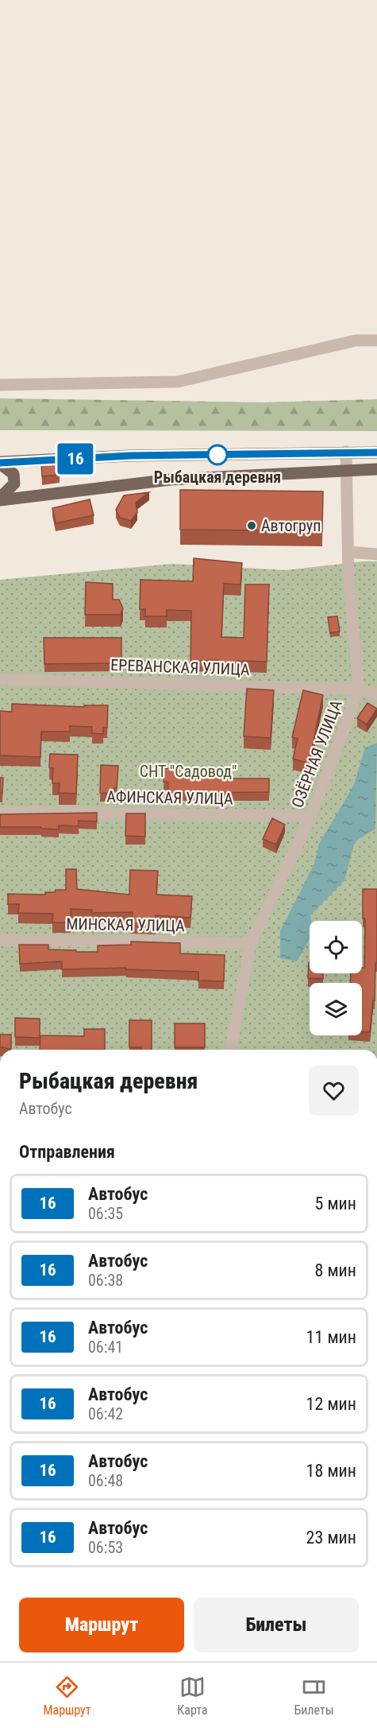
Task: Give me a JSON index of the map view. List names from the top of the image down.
{
  "streets": {
    "street": [
      "ЕРЕВАНСКАЯ УЛИЦА",
      "ОЗЁРНАЯ УЛИЦА",
      "АФИНСКАЯ УЛИЦА",
      "МИНСКАЯ УЛИЦА"
    ]
  },
  "crossings": [
    ["ЕРЕВАНСКАЯ УЛИЦА", "ОЗЁРНАЯ УЛИЦА"],
    ["ОЗЁРНАЯ УЛИЦА", "АФИНСКАЯ УЛИЦА"],
    ["ОЗЁРНАЯ УЛИЦА", "МИНСКАЯ УЛИЦА"]
  ],
  "parks": ["СНТ \"Садовод\""],
  "places": ["Рыбацкая деревня", "Автогруп"],
  "lines": ["bus line 16"],
  "page": {
    "on_map": "16",
    "heading": [
      ["Рыбацкая деревня", "Автобус"],
      "Отправления"
    ],
    "list": [
      {
        "mark": "16",
        "name": "Автобус",
        "note": "06:35",
        "value": "5 мин"
      },
      {
        "mark": "16",
        "name": "Автобус",
        "note": "06:38",
        "value": "8 мин"
      },
      {
        "mark": "16",
        "name": "Автобус",
        "note": "06:41",
        "value": "11 мин"
      },
      {
        "mark": "16",
        "name": "Автобус",
        "note": "06:42",
        "value": "12 мин"
      },
      {
        "mark": "16",
        "name": "Автобус",
        "note": "06:48",
        "value": "18 мин"
      },
      {
        "mark": "16",
        "name": "Автобус",
        "note": "06:53",
        "value": "23 мин"
      }
    ],
    "buttons": ["Маршрут", "Билеты"],
    "tabs": ["Маршрут", "Карта", "Билеты"]
  }
}
